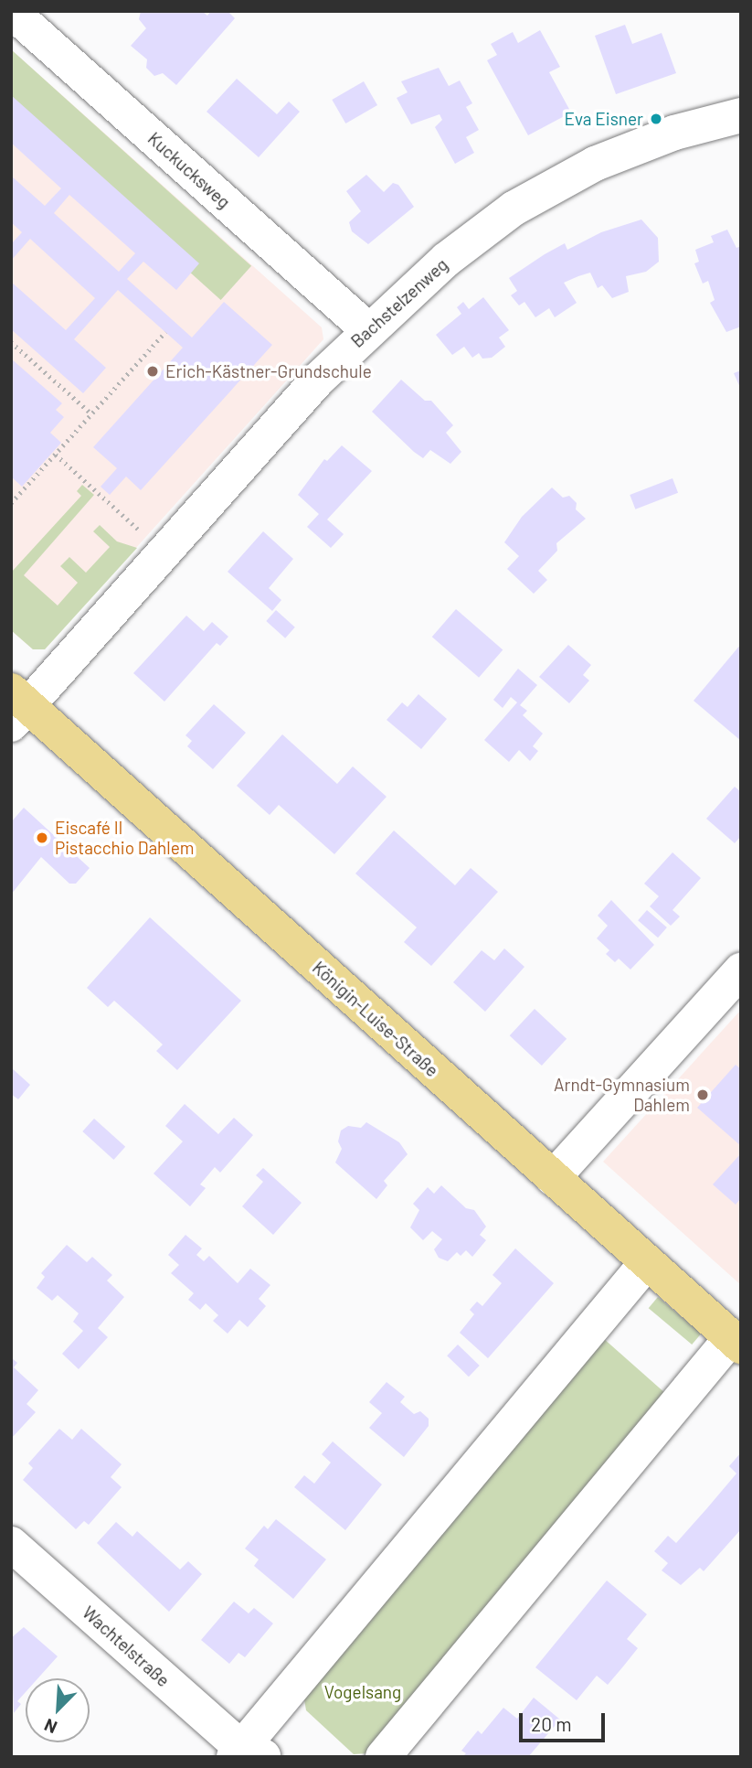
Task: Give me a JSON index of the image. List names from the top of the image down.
{
  "streets": {
    "main road": ["Königin-Luise-Straße"],
    "street": ["Kuckucksweg", "Bachstelzenweg", "Wachtelstraße"]
  },
  "crossings": [
    ["Kuckucksweg", "Bachstelzenweg"],
    ["Bachstelzenweg", "Königin-Luise-Straße"]
  ],
  "parks": ["Vogelsang"],
  "places": [
    "Eva Eisner",
    "Erich-Kästner-Grundschule",
    "Eiscafé Il Pistacchio Dahlem",
    "Arndt-Gymnasium Dahlem"
  ],
  "scale_bar": "20 m",
  "north": "bottom left"
}
